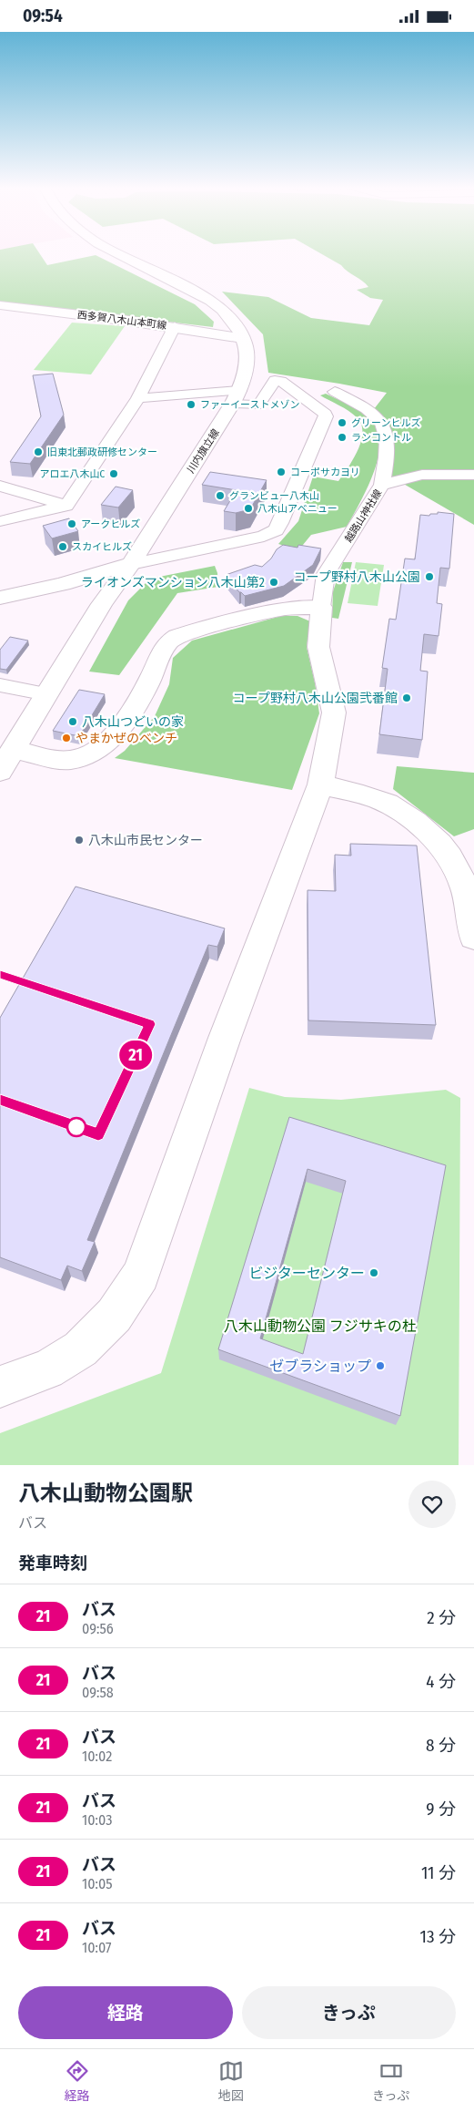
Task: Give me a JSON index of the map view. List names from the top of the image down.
{
  "streets": {
    "street": ["西多賀八木山本町線", "川内旗立線", "越路山神社線"]
  },
  "crossings": [
    ["西多賀八木山本町線", "川内旗立線"]
  ],
  "parks": ["八木山動物公園 フジサキの杜"],
  "places": [
    "ファーイーストメゾン",
    "グリーンヒルズ",
    "ランコントル",
    "旧東北郵政研修センター",
    "コーポサカヨリ",
    "アロエ八木山C",
    "グランビュー八木山",
    "八木山アベニュー",
    "アークヒルズ",
    "スカイヒルズ",
    "コープ野村八木山公園",
    "ライオンズマンション八木山第2",
    "コープ野村八木山公園弐番館",
    "八木山つどいの家",
    "やまかぜのベンチ",
    "八木山市民センター",
    "ビジターセンター",
    "ゼブラショップ"
  ],
  "lines": ["bus line 21"],
  "page": {
    "status": "09:54",
    "on_map": "21",
    "heading": [
      ["八木山動物公園駅", "バス"],
      "発車時刻"
    ],
    "list": [
      {
        "mark": "21",
        "name": "バス",
        "note": "09:56",
        "value": "2 分"
      },
      {
        "mark": "21",
        "name": "バス",
        "note": "09:58",
        "value": "4 分"
      },
      {
        "mark": "21",
        "name": "バス",
        "note": "10:02",
        "value": "8 分"
      },
      {
        "mark": "21",
        "name": "バス",
        "note": "10:03",
        "value": "9 分"
      },
      {
        "mark": "21",
        "name": "バス",
        "note": "10:05",
        "value": "11 分"
      },
      {
        "mark": "21",
        "name": "バス",
        "note": "10:07",
        "value": "13 分"
      }
    ],
    "buttons": ["経路", "きっぷ"],
    "tabs": ["経路", "地図", "きっぷ"]
  }
}
